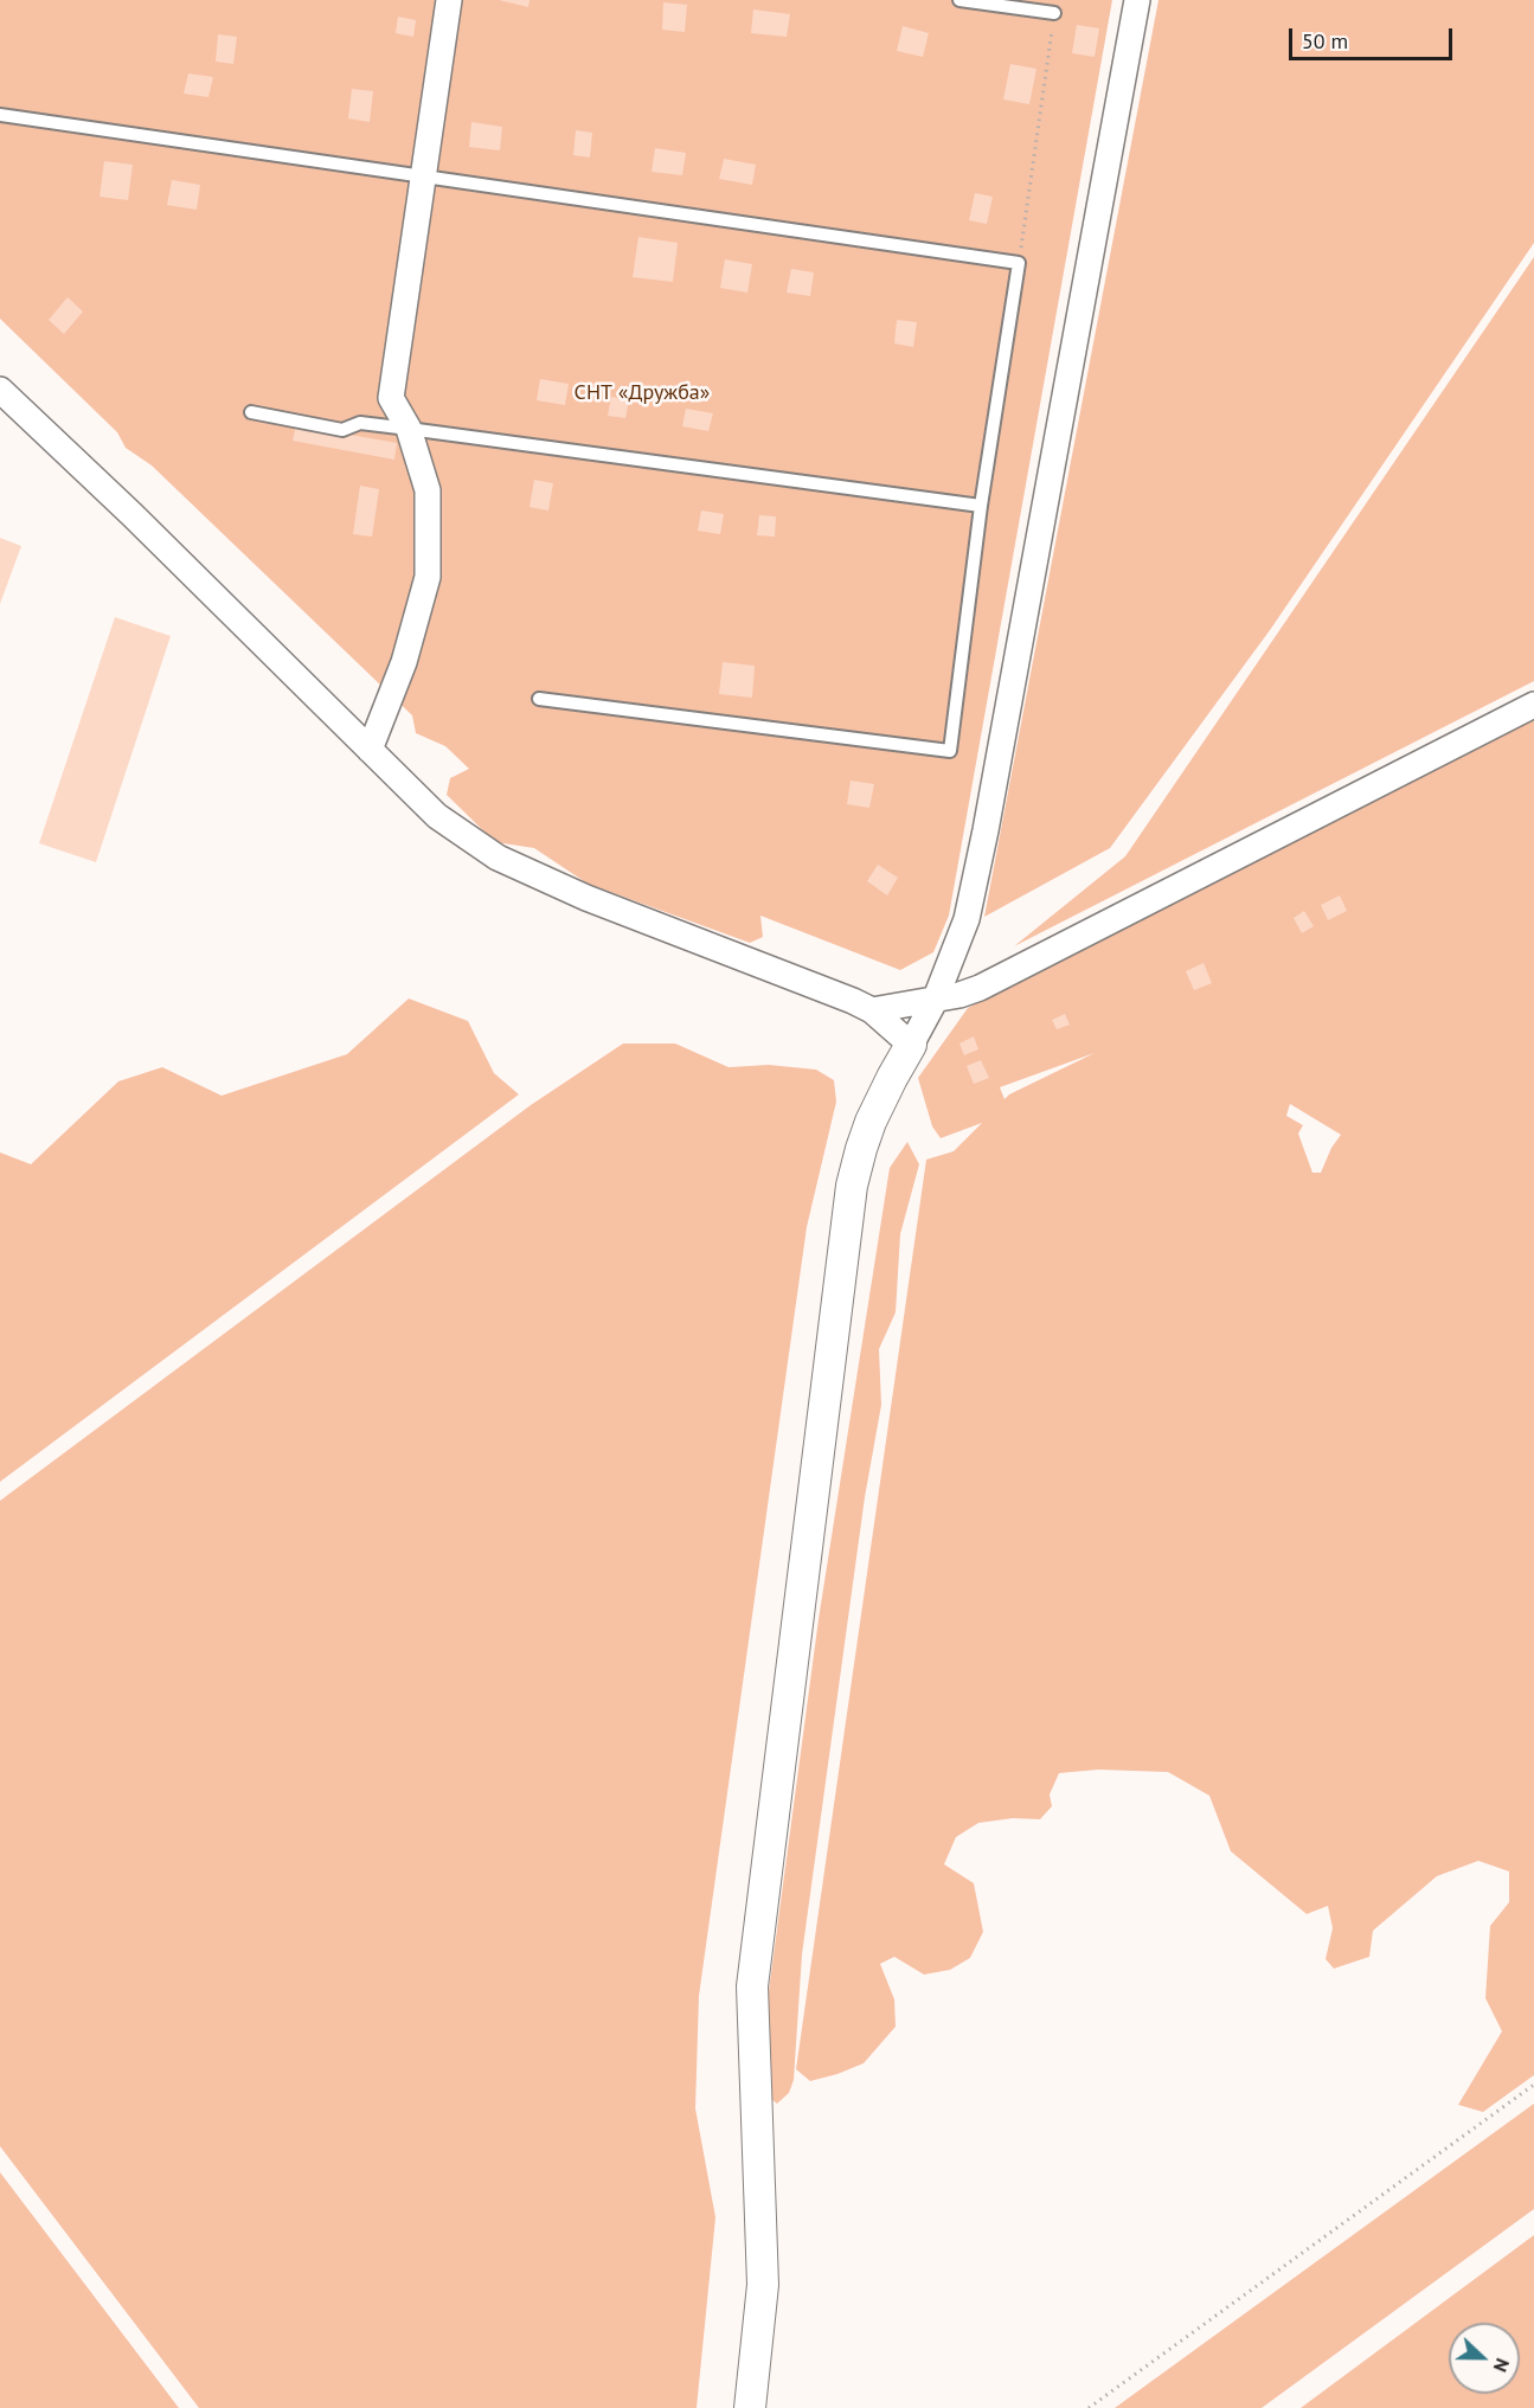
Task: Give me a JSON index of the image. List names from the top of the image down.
{
  "parks": ["СНТ «Дружба»"],
  "scale_bar": "50 m",
  "north": "right"
}
